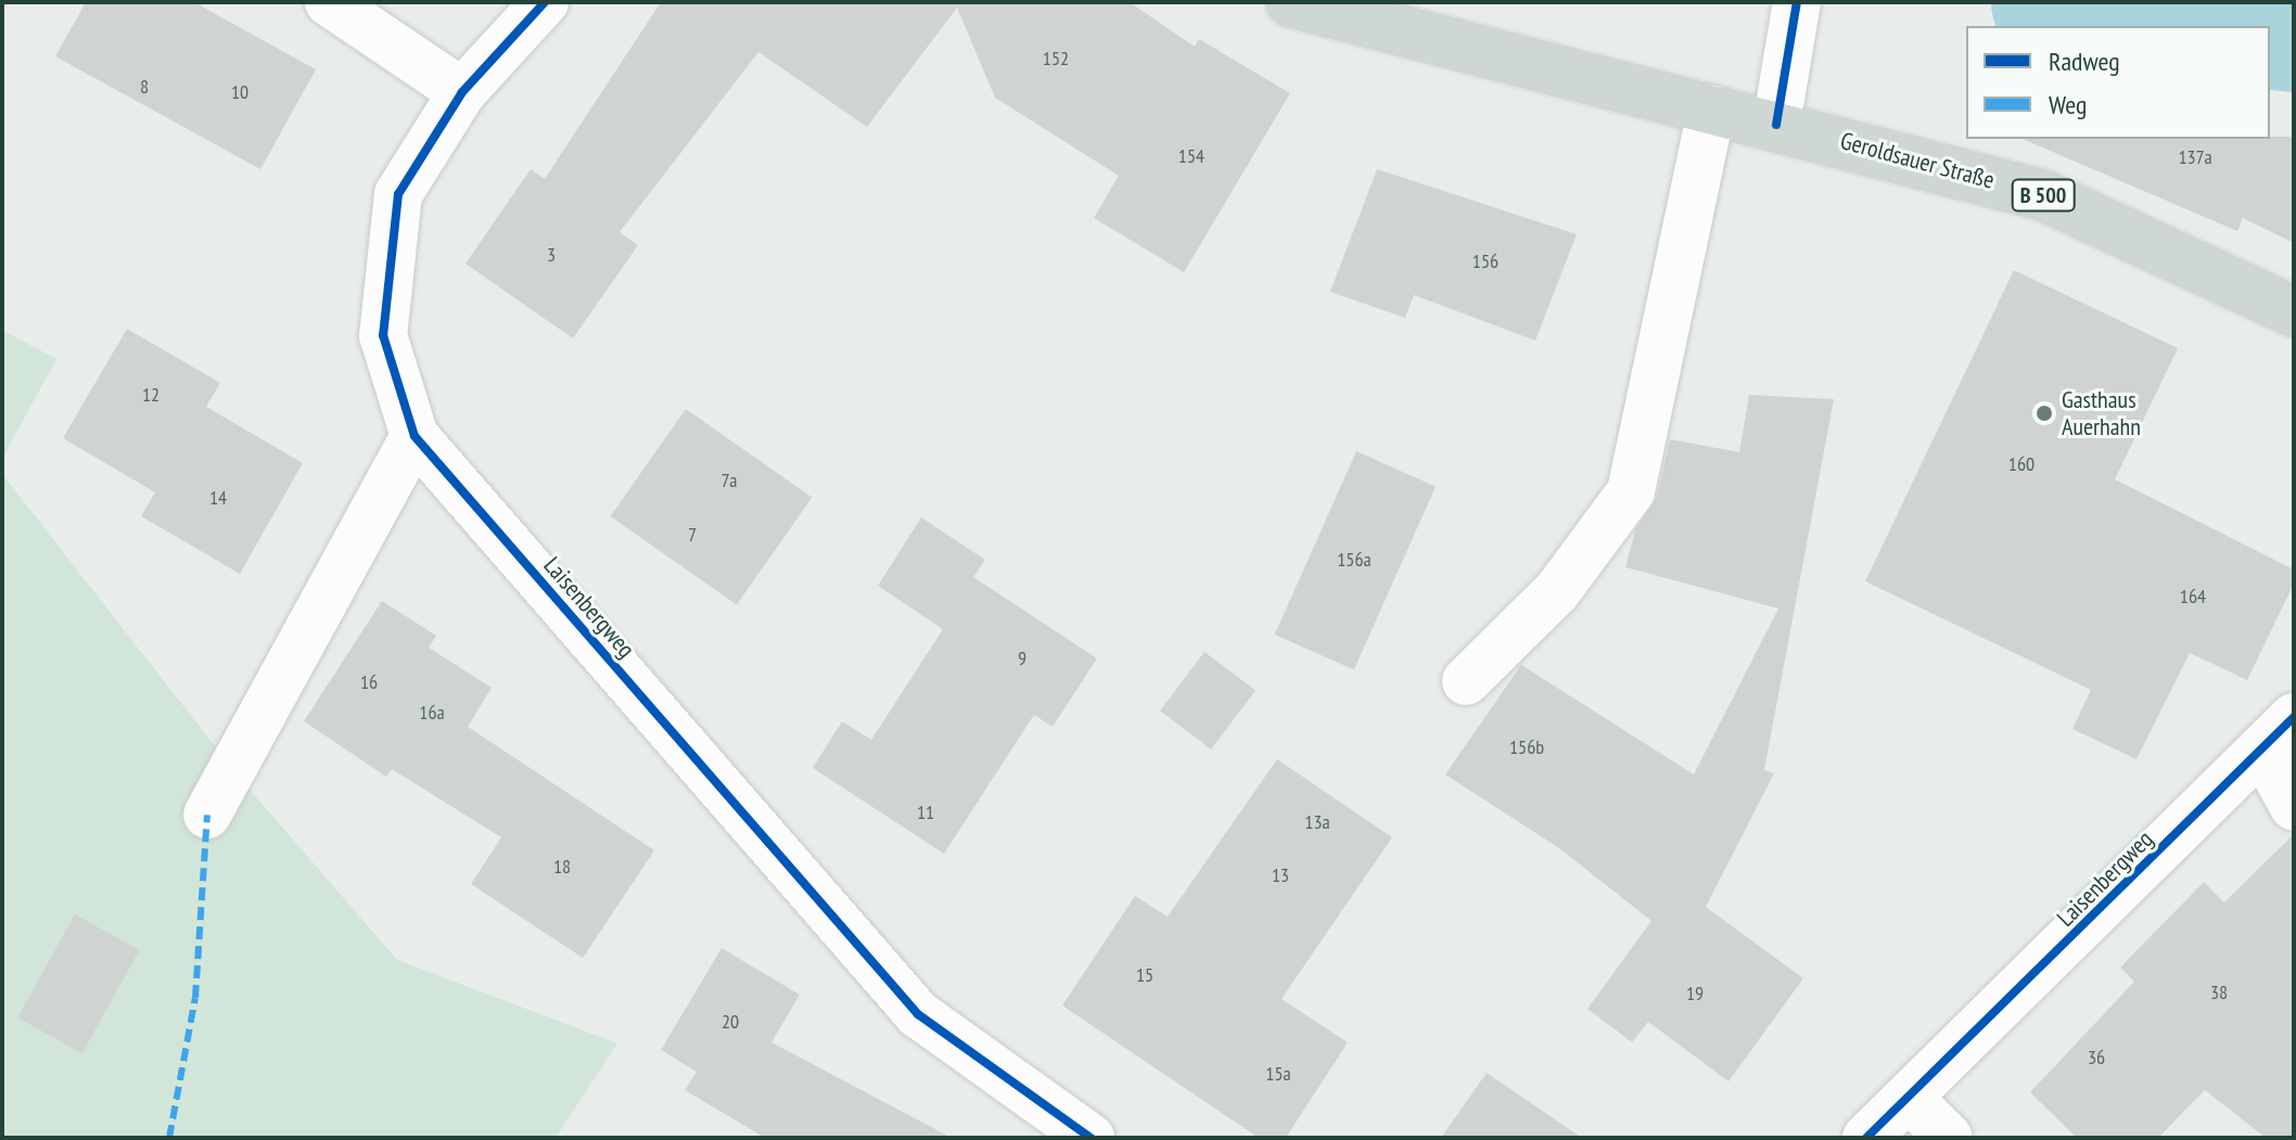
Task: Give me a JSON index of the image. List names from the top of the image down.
{
  "streets": {
    "main road": ["Geroldsauer Straße", "B 500"],
    "street": ["Laisenbergweg"]
  },
  "places": ["Gasthaus Auerhahn"],
  "house_numbers": [
    "152",
    "8",
    "10",
    "154",
    "137a",
    "3",
    "156",
    "12",
    "160",
    "7a",
    "14",
    "7",
    "156a",
    "164",
    "9",
    "16",
    "16a",
    "156b",
    "11",
    "13a",
    "18",
    "13",
    "15",
    "38",
    "19",
    "20",
    "36",
    "15a"
  ],
  "legend": ["Radweg", "Weg"]
}
